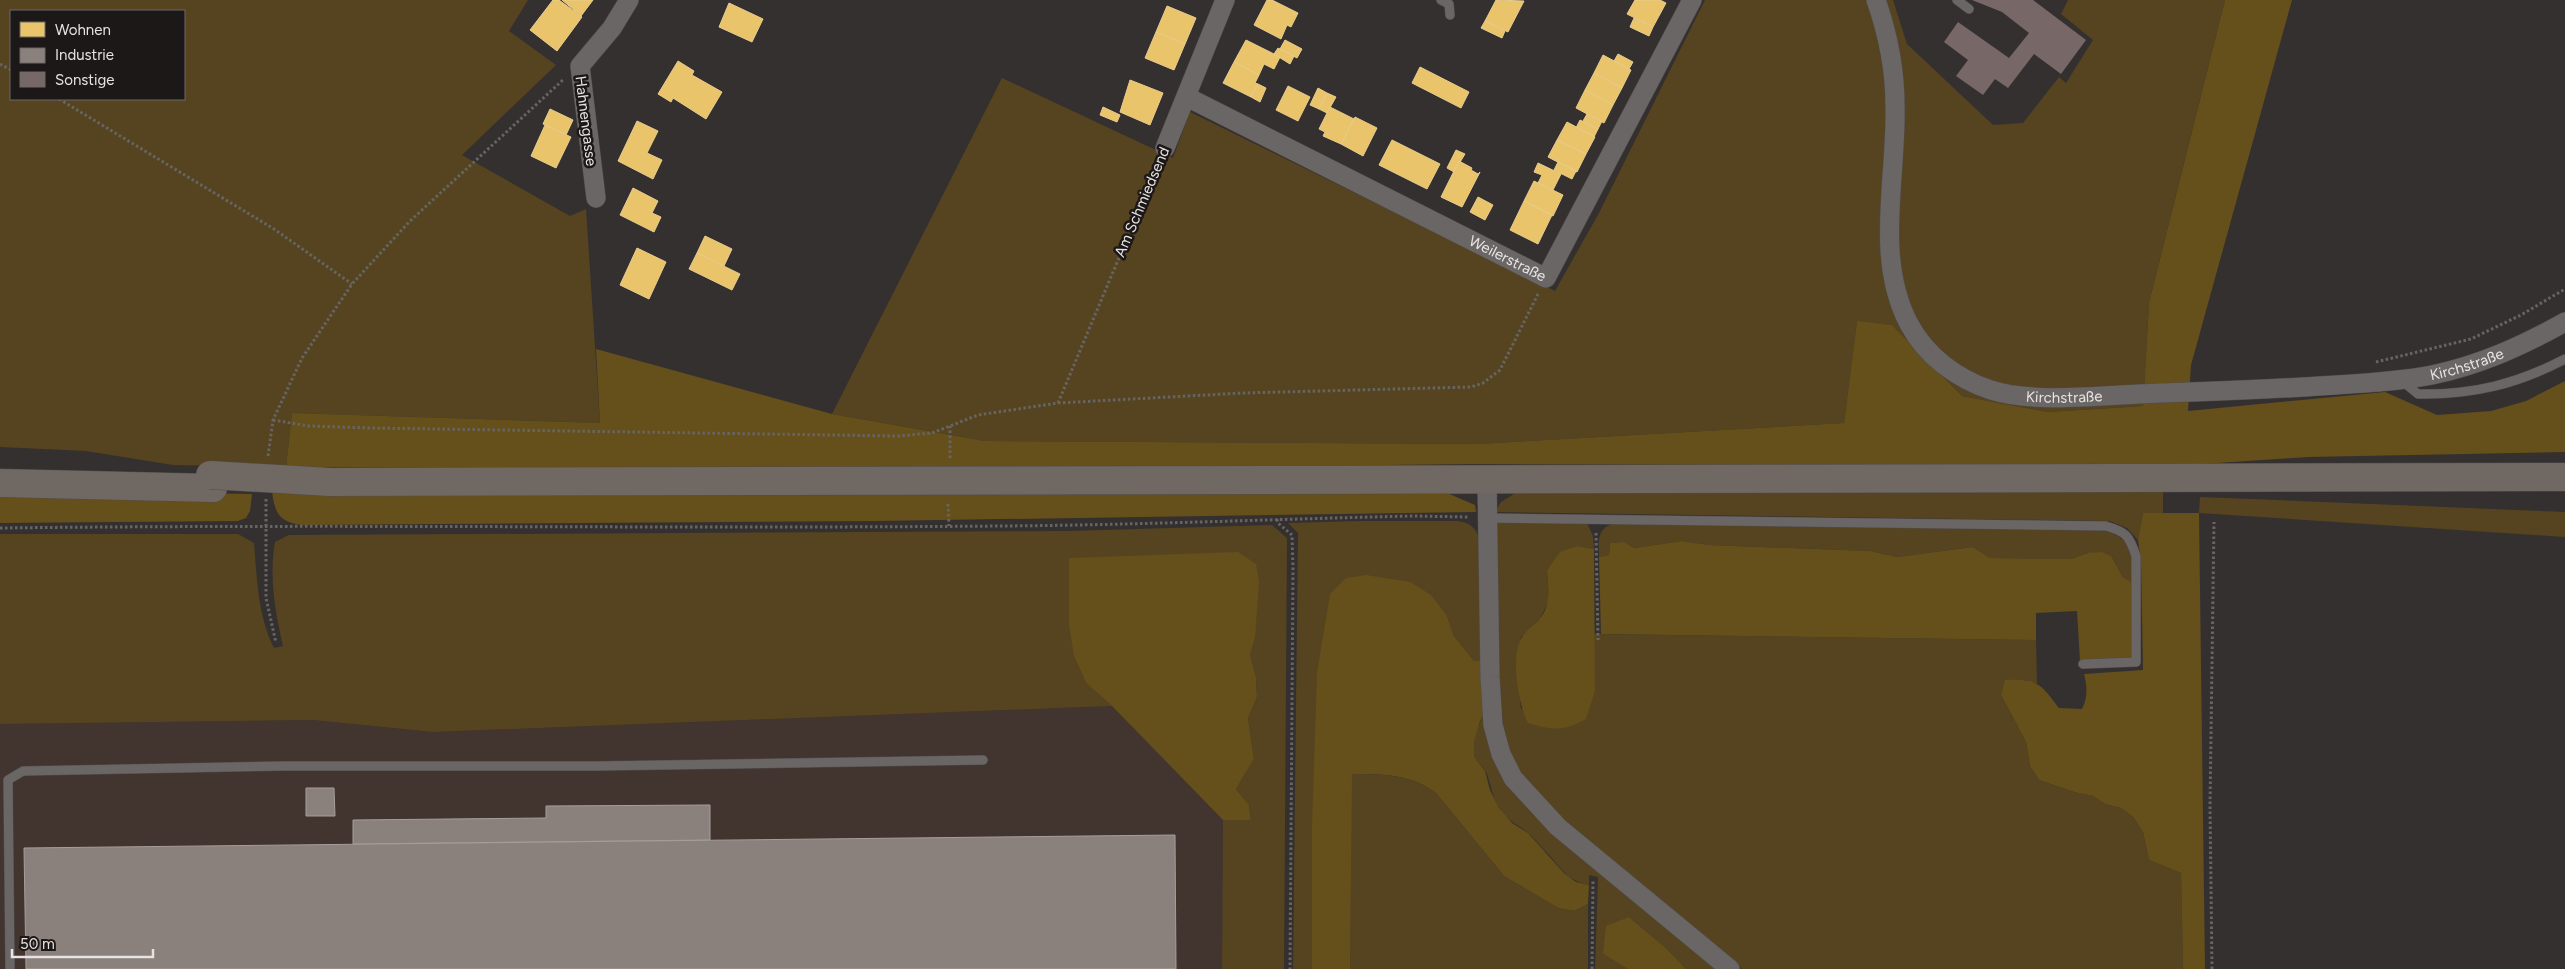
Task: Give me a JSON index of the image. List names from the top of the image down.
{
  "streets": {
    "street": [
      "Hahnengasse",
      "Am Schmiedsend",
      "Weilerstraße",
      "Kirchstraße"
    ]
  },
  "crossings": [
    ["Am Schmiedsend", "Weilerstraße"]
  ],
  "legend": ["Wohnen", "Industrie", "Sonstige"],
  "scale_bar": "50 m"
}
